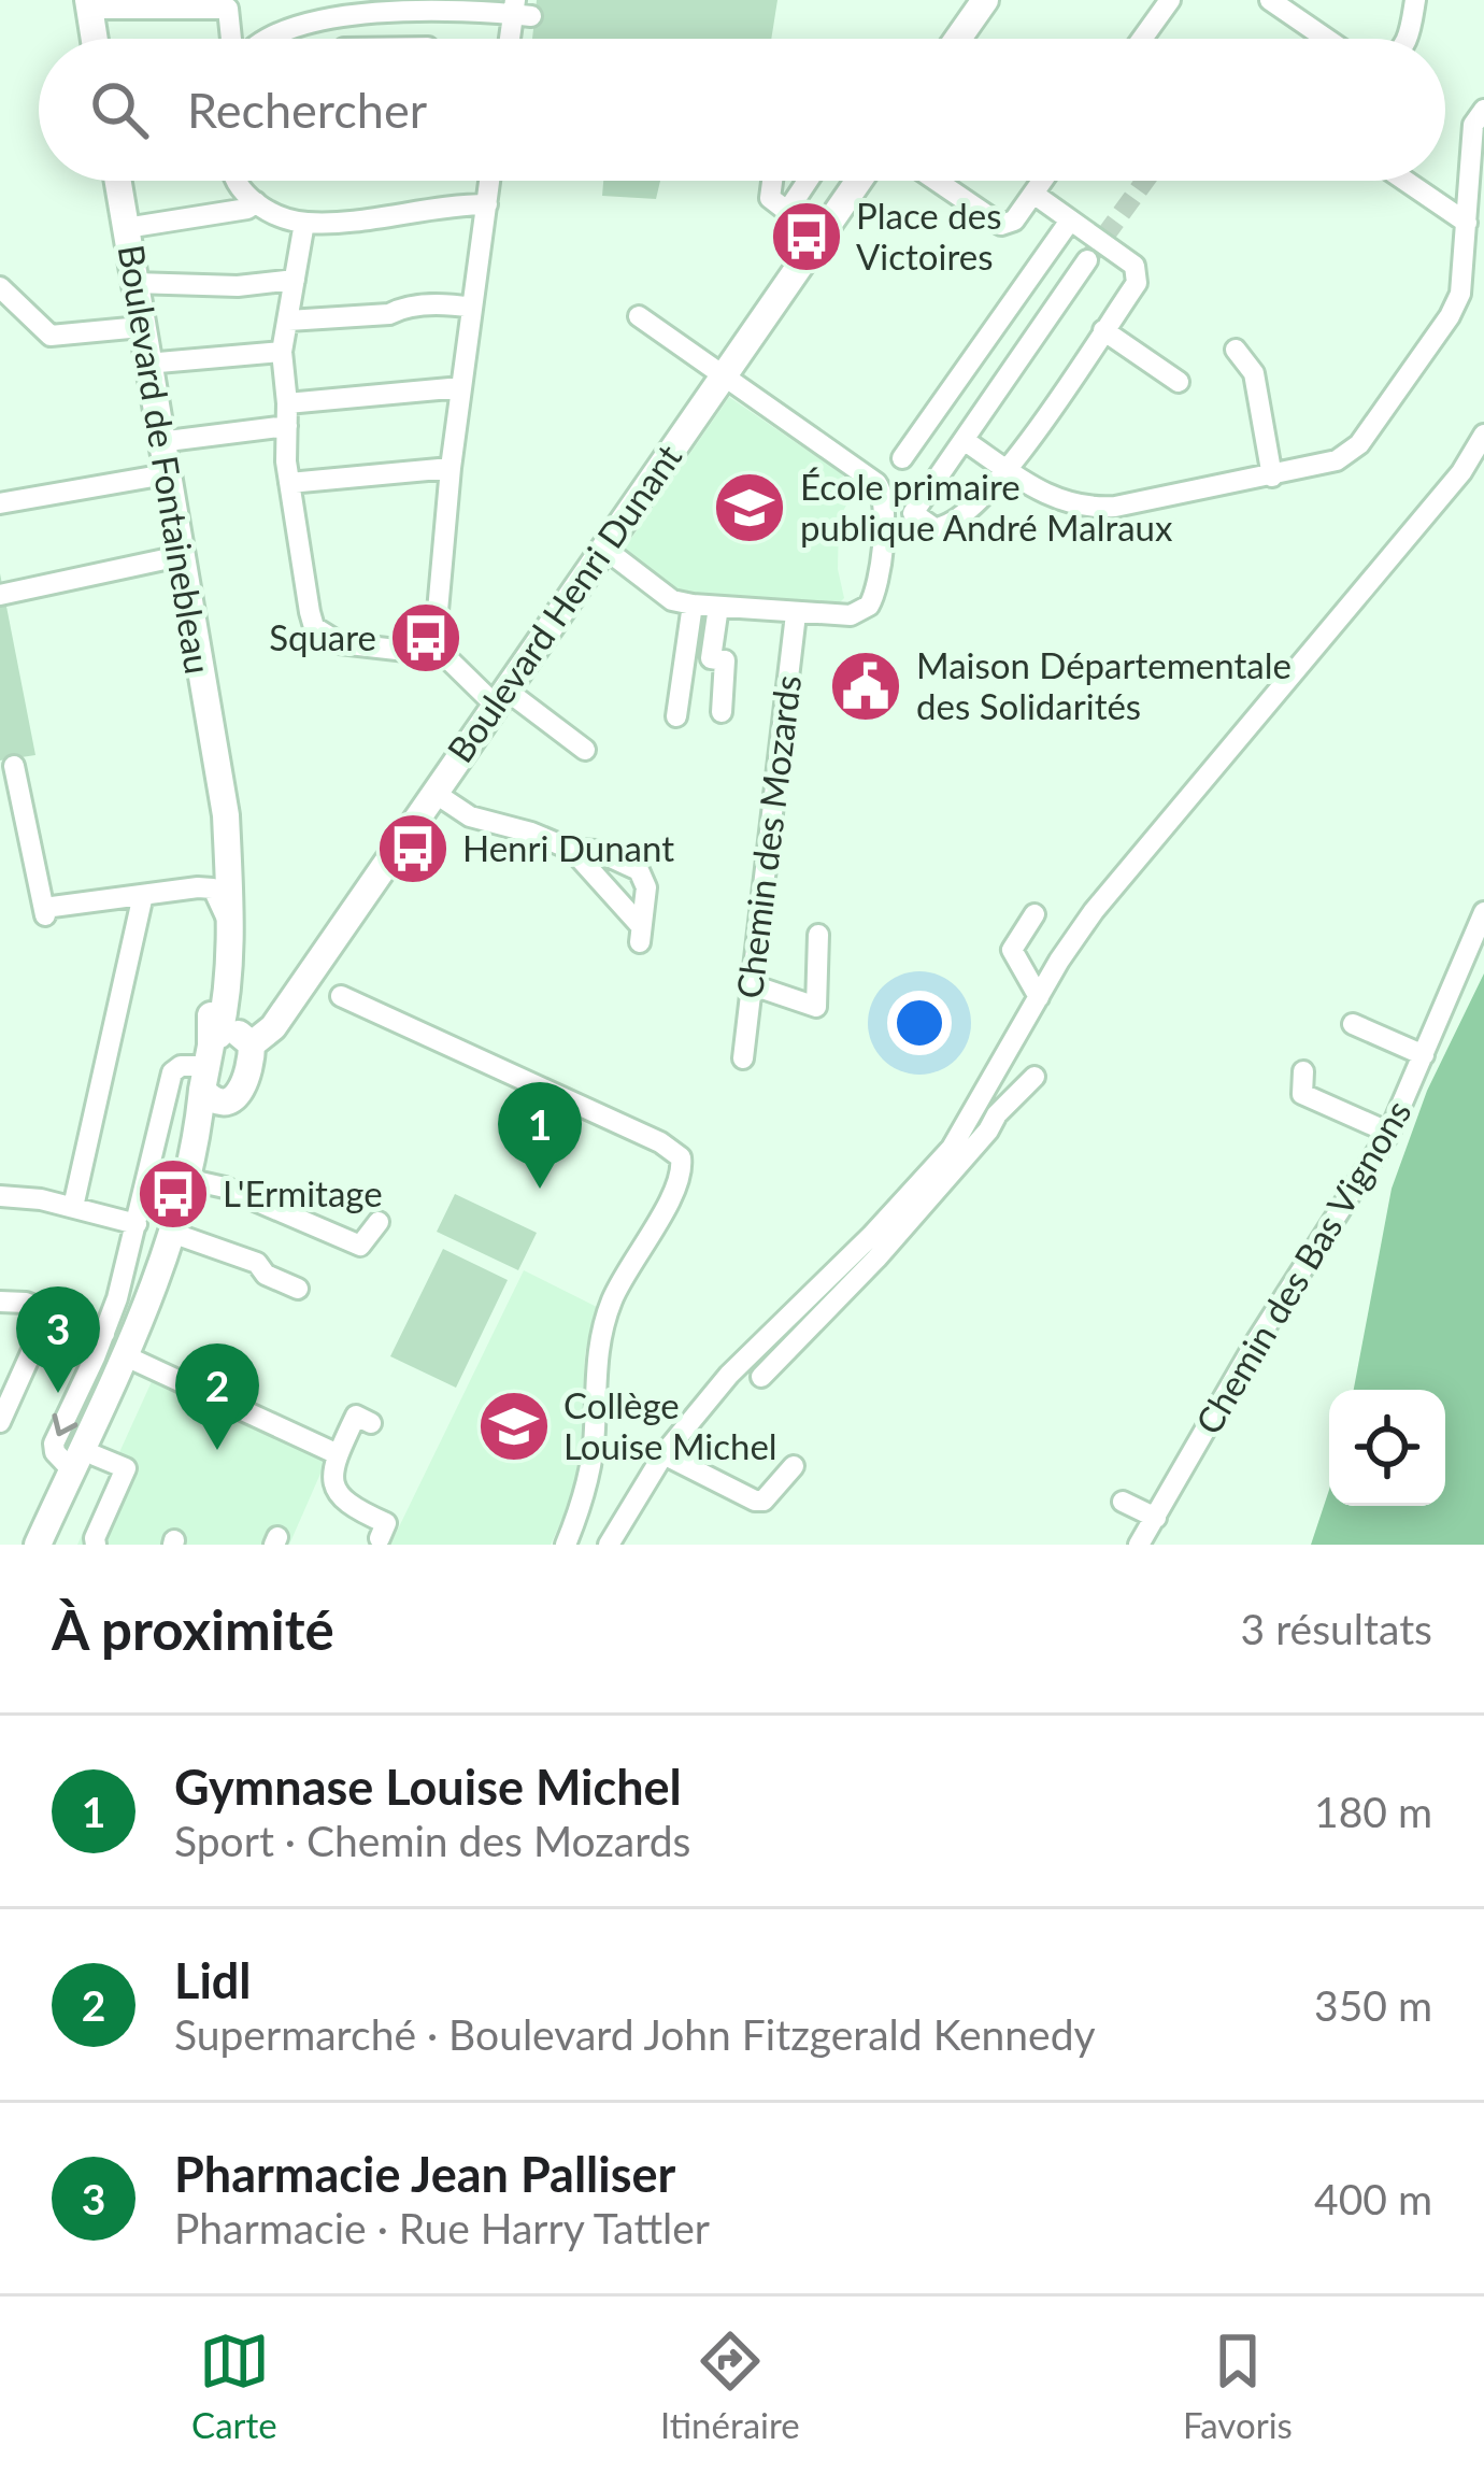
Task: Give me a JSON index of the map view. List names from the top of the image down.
{
  "streets": {
    "main road": ["Boulevard de Fontainebleau", "Boulevard Henri Dunant"],
    "street": ["Chemin des Mozards", "Chemin des Bas Vignons"]
  },
  "crossings": [
    ["Boulevard de Fontainebleau", "Boulevard Henri Dunant"]
  ],
  "places": {
    "bus stop": [
      "Place des Victoires",
      "Square",
      "Henri Dunant",
      "L'Ermitage"
    ],
    "school or university": ["École primaire publique André Malraux", "Collège Louise Michel"],
    "public building": ["Maison Départementale des Solidarités"]
  },
  "page": {
    "search": "Rechercher",
    "pins": ["1", "3", "2"],
    "heading": ["À proximité", "3 résultats"],
    "list": [
      {
        "mark": "1",
        "name": "Gymnase Louise Michel",
        "note": "Sport · Chemin des Mozards",
        "value": "180 m"
      },
      {
        "mark": "2",
        "name": "Lidl",
        "note": "Supermarché · Boulevard John Fitzgerald Kennedy",
        "value": "350 m"
      },
      {
        "mark": "3",
        "name": "Pharmacie Jean Palliser",
        "note": "Pharmacie · Rue Harry Tattler",
        "value": "400 m"
      }
    ],
    "nav": ["Carte", "Itinéraire", "Favoris"]
  }
}
